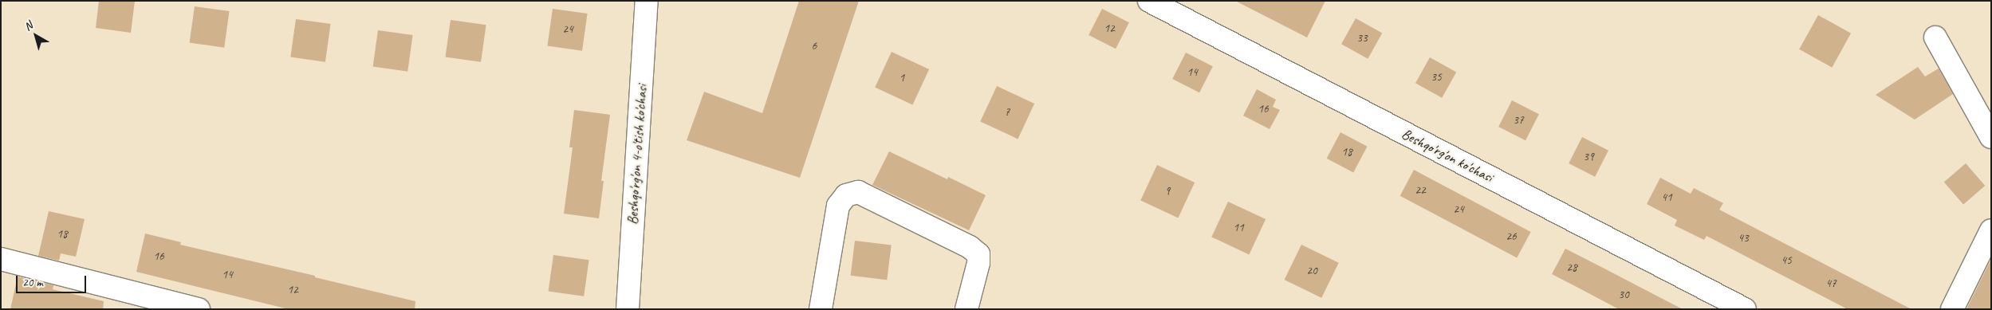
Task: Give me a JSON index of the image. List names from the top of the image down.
{
  "streets": {
    "street": ["Beshqo'rg'on 4-o'tish ko'chasi", "Beshqo'rg'on ko'chasi"]
  },
  "house_numbers": [
    "12",
    "24",
    "33",
    "6",
    "14",
    "35",
    "1",
    "16",
    "7",
    "37",
    "18",
    "39",
    "22",
    "9",
    "41",
    "24",
    "11",
    "18",
    "26",
    "43",
    "16",
    "45",
    "28",
    "20",
    "14",
    "47",
    "12",
    "30"
  ],
  "scale_bar": "20 m",
  "north": "top left"
}
